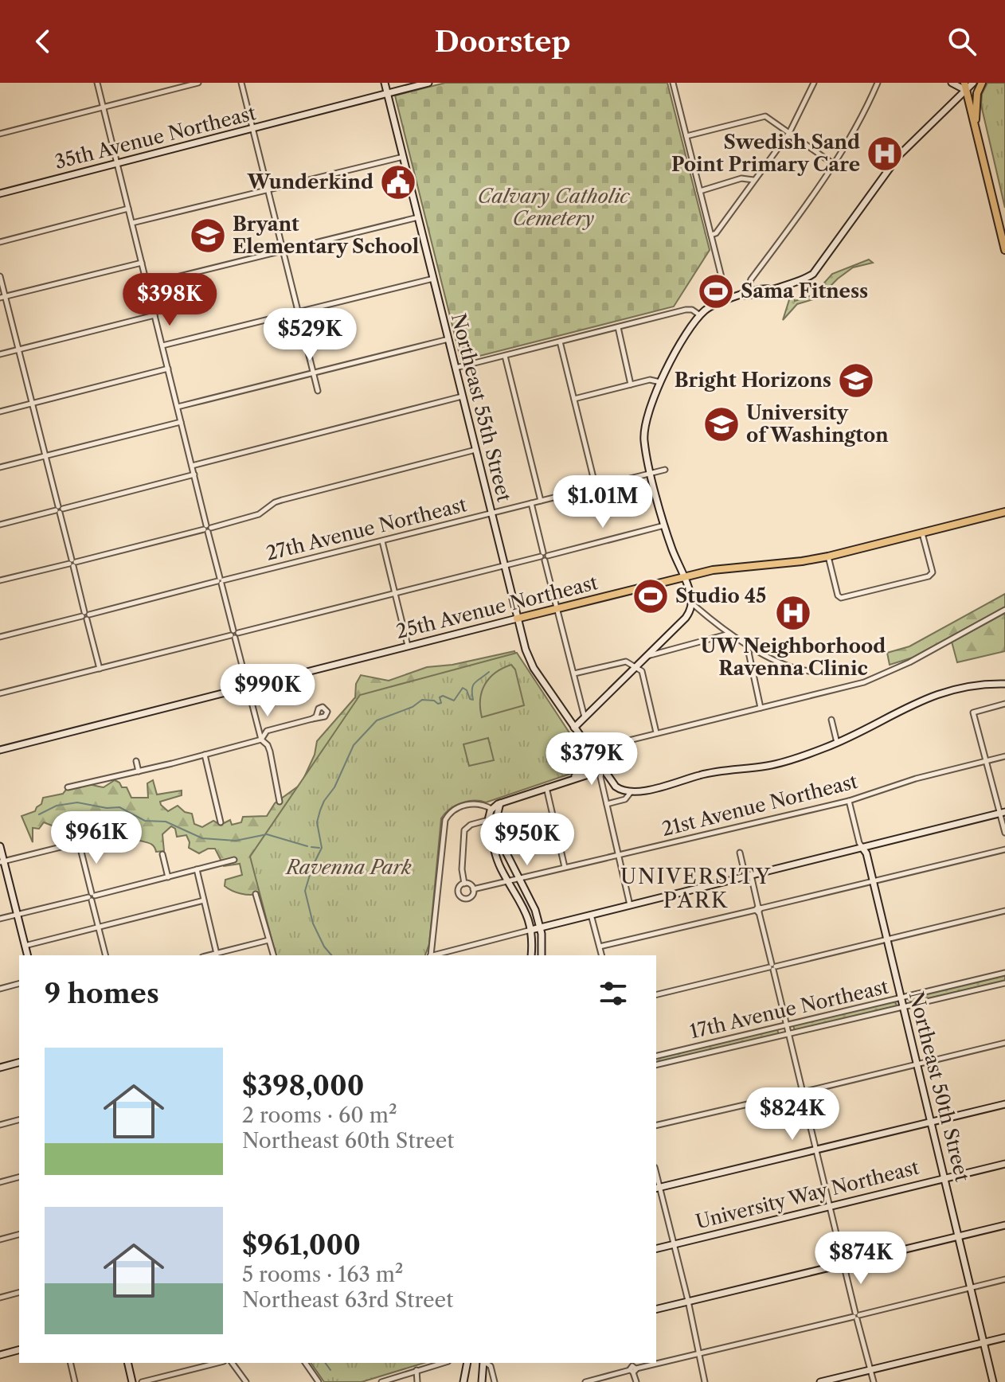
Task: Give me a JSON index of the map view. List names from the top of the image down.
{
  "streets": {
    "main road": [
      "35th Avenue Northeast",
      "Northeast 55th Street",
      "25th Avenue Northeast",
      "Northeast 50th Street",
      "University Way Northeast"
    ],
    "street": ["27th Avenue Northeast", "21st Avenue Northeast", "17th Avenue Northeast"]
  },
  "crossings": [
    ["35th Avenue Northeast", "Northeast 55th Street"],
    ["Northeast 55th Street", "27th Avenue Northeast"],
    ["Northeast 55th Street", "25th Avenue Northeast"],
    ["21st Avenue Northeast", "Northeast 50th Street"],
    ["17th Avenue Northeast", "Northeast 50th Street"],
    ["Northeast 50th Street", "University Way Northeast"]
  ],
  "districts": ["UNIVERSITY PARK"],
  "parks": ["Calvary Catholic Cemetery", "Ravenna Park"],
  "places": {
    "hospital": ["Swedish Sand Point Primary Care", "UW Neighborhood Ravenna Clinic"],
    "public building": ["Wunderkind"],
    "school or university": ["Bryant Elementary School", "Bright Horizons", "University of Washington"],
    "sports": ["Sama Fitness", "Studio 45"]
  },
  "page": {
    "header": "Doorstep",
    "price": [
      "$398K",
      "$529K",
      "$1.01M",
      "$990K",
      "$379K",
      "$961K",
      "$950K",
      "$824K",
      "$874K"
    ],
    "heading": "9 homes",
    "list": [
      {
        "name": "$398,000",
        "note": "2 rooms · 60 m² · Northeast 60th Street"
      },
      {
        "name": "$961,000",
        "note": "5 rooms · 163 m² · Northeast 63rd Street"
      }
    ]
  }
}
